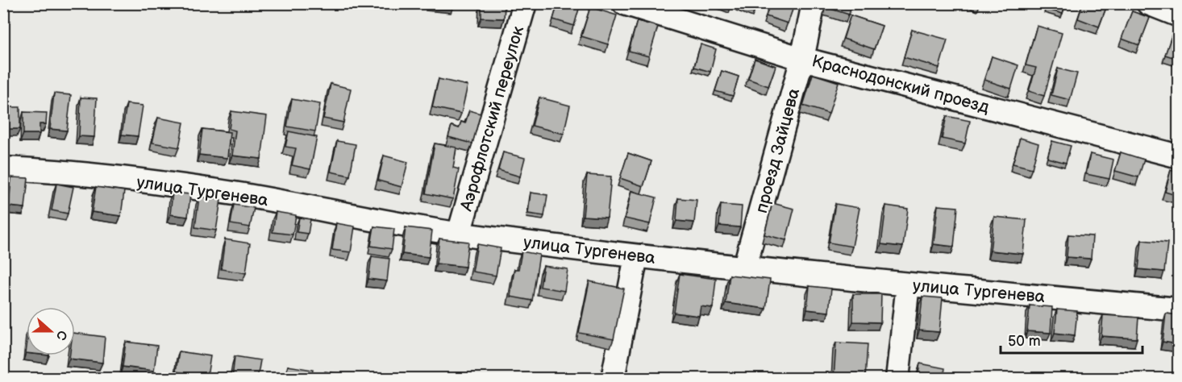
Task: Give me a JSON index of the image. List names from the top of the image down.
{
  "streets": {
    "street": [
      "Краснодонский проезд",
      "Аэрофлотский переулок",
      "проезд Зайцева",
      "улица Тургенева"
    ]
  },
  "crossings": [
    ["Краснодонский проезд", "проезд Зайцева"],
    ["Аэрофлотский переулок", "улица Тургенева"],
    ["проезд Зайцева", "улица Тургенева"]
  ],
  "scale_bar": "50 m",
  "north": "right"
}
